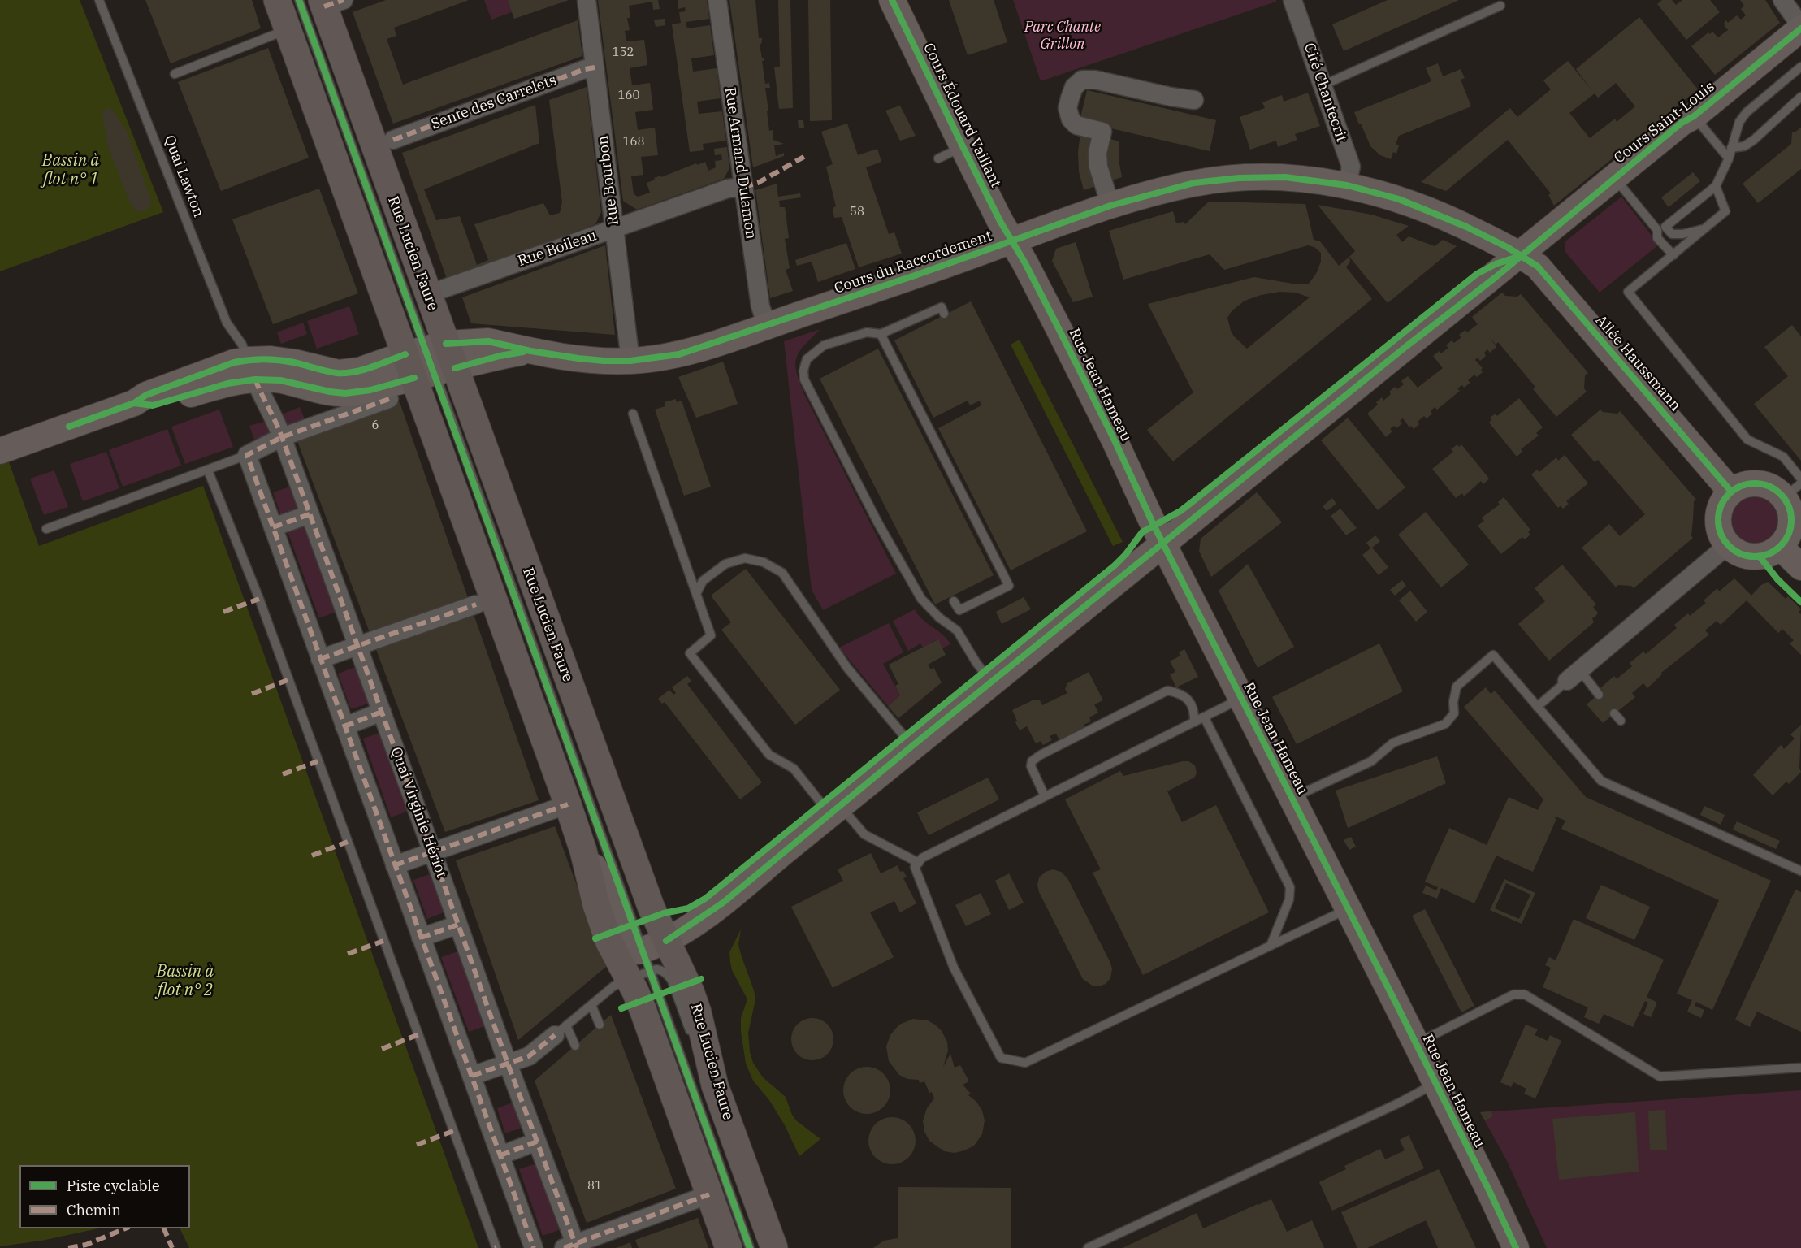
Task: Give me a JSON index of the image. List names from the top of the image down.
{
  "streets": {
    "main road": ["Rue Lucien Faure"],
    "street": [
      "Cité Chantecrit",
      "Sente des Carrelets",
      "Cours Édouard Vaillant",
      "Cours Saint-Louis",
      "Rue Armand Dulamon",
      "Rue Bourbon",
      "Rue Boileau",
      "Cours du Raccordement",
      "Allée Haussmann",
      "Rue Jean Hameau",
      "Quai Virginie Hériot"
    ],
    "lane": ["Quai Lawton"]
  },
  "crossings": [
    ["Cité Chantecrit", "Cours du Raccordement"],
    ["Sente des Carrelets", "Rue Bourbon"],
    ["Cours Édouard Vaillant", "Cours du Raccordement"],
    ["Cours Édouard Vaillant", "Rue Jean Hameau"],
    ["Cours Saint-Louis", "Rue Lucien Faure"],
    ["Cours Saint-Louis", "Cours du Raccordement"],
    ["Cours Saint-Louis", "Allée Haussmann"],
    ["Cours Saint-Louis", "Rue Jean Hameau"],
    ["Rue Armand Dulamon", "Rue Boileau"],
    ["Rue Armand Dulamon", "Cours du Raccordement"],
    ["Quai Lawton", "Cours du Raccordement"],
    ["Quai Lawton", "Quai Virginie Hériot"],
    ["Rue Bourbon", "Rue Boileau"],
    ["Rue Bourbon", "Cours du Raccordement"],
    ["Rue Boileau", "Rue Lucien Faure"],
    ["Rue Lucien Faure", "Cours du Raccordement"],
    ["Cours du Raccordement", "Allée Haussmann"],
    ["Cours du Raccordement", "Rue Jean Hameau"],
    ["Cours du Raccordement", "Quai Virginie Hériot"]
  ],
  "water": ["Bassin à flot n° 1", "Bassin à flot n° 2"],
  "parks": ["Parc Chante Grillon"],
  "house_numbers": [
    "152",
    "160",
    "168",
    "58",
    "6",
    "81"
  ],
  "legend": ["Piste cyclable", "Chemin"]
}
